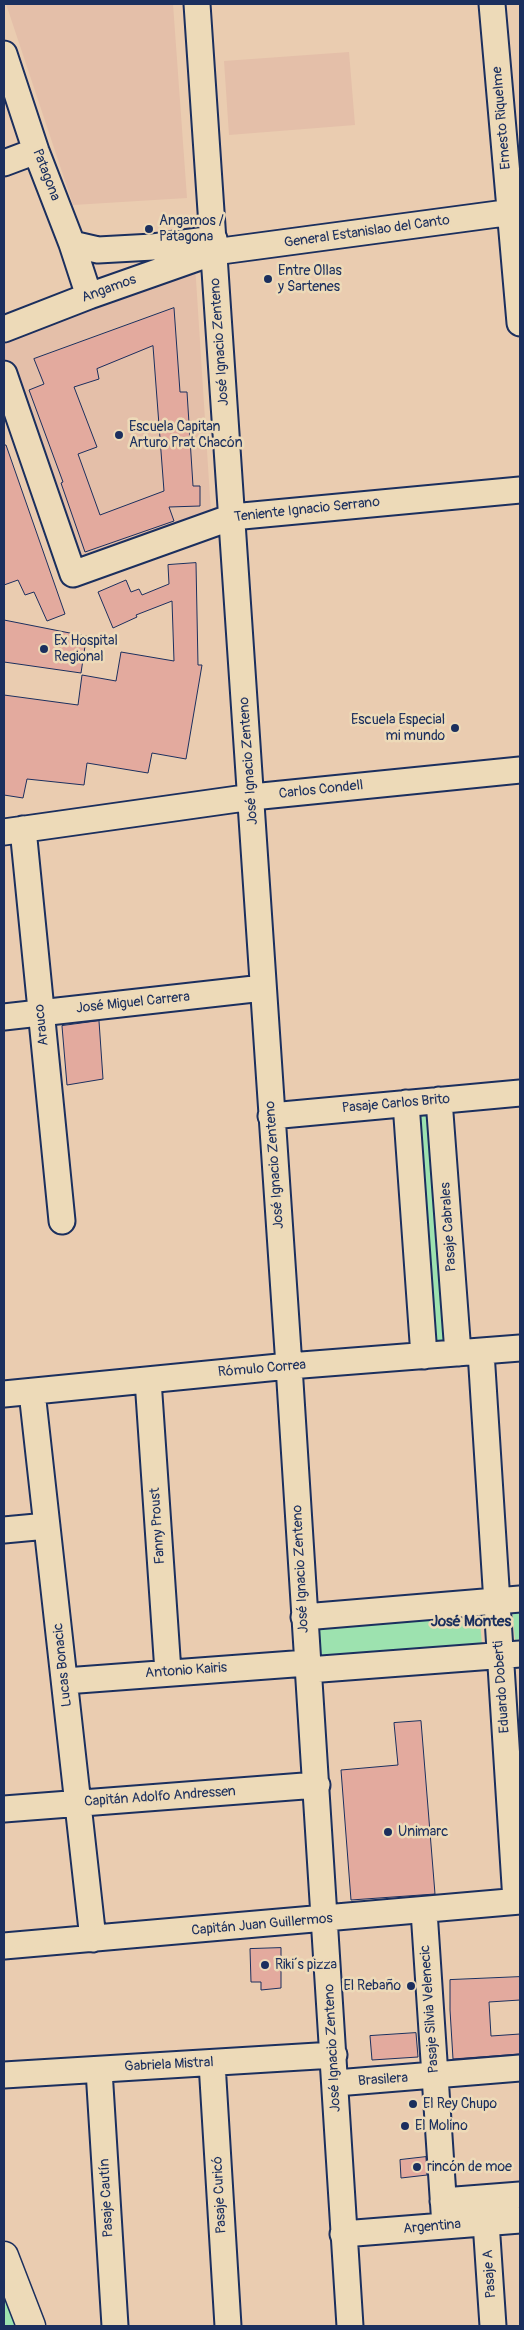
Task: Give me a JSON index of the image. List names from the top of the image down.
{
  "streets": {
    "street": [
      "Ernesto Riquelme",
      "Patagona",
      "General Estanislao del Canto",
      "Angamos",
      "José Ignacio Zenteno",
      "Teniente Ignacio Serrano",
      "Carlos Condell",
      "José Miguel Carrera",
      "Arauco",
      "Pasaje Carlos Brito",
      "Pasaje Cabrales",
      "Rómulo Correa",
      "Fanny Proust",
      "Lucas Bonacic",
      "Antonio Kairis",
      "Eduardo Doberti",
      "Capitán Adolfo Andressen",
      "Capitán Juan Guillermos",
      "Pasaje Silvia Velenecic",
      "Gabriela Mistral",
      "Brasilera",
      "Pasaje Curicó",
      "Pasaje Cautín",
      "Argentina",
      "Pasaje A"
    ]
  },
  "crossings": [
    ["Ernesto Riquelme", "General Estanislao del Canto"],
    ["Patagona", "Angamos"],
    ["General Estanislao del Canto", "Angamos"],
    ["General Estanislao del Canto", "José Ignacio Zenteno"],
    ["Angamos", "José Ignacio Zenteno"],
    ["José Ignacio Zenteno", "Teniente Ignacio Serrano"],
    ["José Ignacio Zenteno", "Carlos Condell"],
    ["José Ignacio Zenteno", "José Miguel Carrera"],
    ["José Ignacio Zenteno", "Pasaje Carlos Brito"],
    ["José Ignacio Zenteno", "Rómulo Correa"],
    ["José Ignacio Zenteno", "Antonio Kairis"],
    ["José Ignacio Zenteno", "Capitán Adolfo Andressen"],
    ["José Ignacio Zenteno", "Capitán Juan Guillermos"],
    ["José Ignacio Zenteno", "Gabriela Mistral"],
    ["José Ignacio Zenteno", "Brasilera"],
    ["José Ignacio Zenteno", "Argentina"],
    ["Carlos Condell", "Arauco"],
    ["José Miguel Carrera", "Arauco"],
    ["Pasaje Carlos Brito", "Pasaje Cabrales"],
    ["Pasaje Cabrales", "Rómulo Correa"],
    ["Pasaje Cabrales", "Eduardo Doberti"],
    ["Rómulo Correa", "Fanny Proust"],
    ["Rómulo Correa", "Lucas Bonacic"],
    ["Rómulo Correa", "Eduardo Doberti"],
    ["Fanny Proust", "Antonio Kairis"],
    ["Lucas Bonacic", "Antonio Kairis"],
    ["Lucas Bonacic", "Capitán Adolfo Andressen"],
    ["Lucas Bonacic", "Capitán Juan Guillermos"],
    ["Antonio Kairis", "Eduardo Doberti"],
    ["Eduardo Doberti", "Capitán Juan Guillermos"],
    ["Capitán Juan Guillermos", "Pasaje Silvia Velenecic"],
    ["Pasaje Silvia Velenecic", "Brasilera"],
    ["Pasaje Silvia Velenecic", "Argentina"],
    ["Gabriela Mistral", "Pasaje Curicó"],
    ["Gabriela Mistral", "Pasaje Cautín"],
    ["Argentina", "Pasaje A"]
  ],
  "districts": ["José Montes"],
  "places": [
    "Angamos / Patagona",
    "Entre Ollas y Sartenes",
    "Escuela Capitan Arturo Prat Chacón",
    "Ex Hospital Regional",
    "Escuela Especial mi mundo",
    "Unimarc",
    "Riki´s pizza",
    "El Rebaño",
    "El Rey Chupo",
    "El Molino",
    "rincón de moe"
  ]
}
